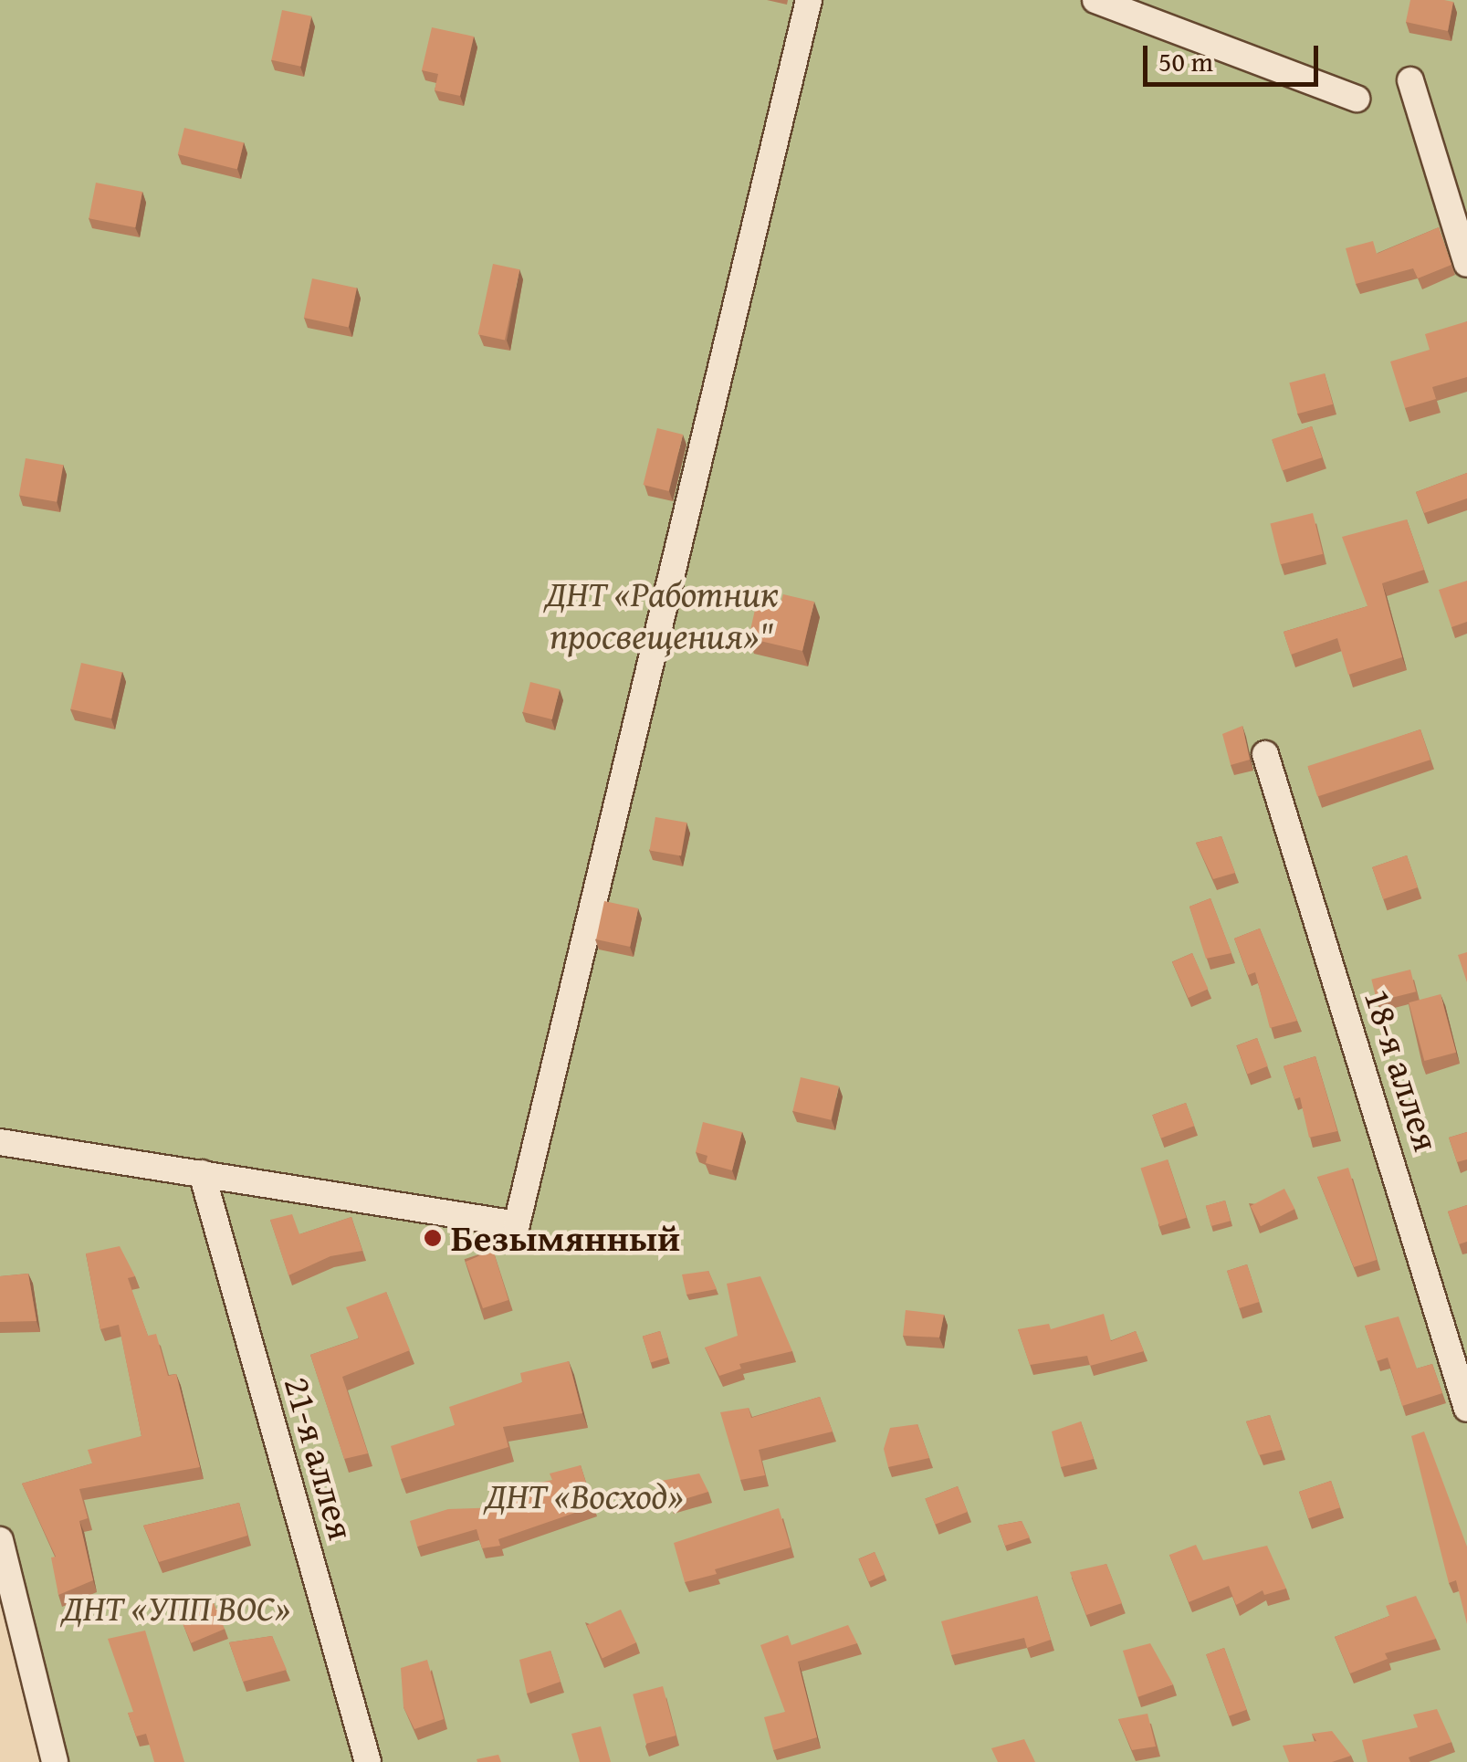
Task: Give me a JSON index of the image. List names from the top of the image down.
{
  "streets": {
    "street": ["18-я аллея", "21-я аллея"]
  },
  "parks": ["ДНТ «Работник просвещения»\"", "ДНТ «Восход»", "ДНТ «УПП ВОС»"],
  "places": ["Безымянный"],
  "scale_bar": "50 m"
}
